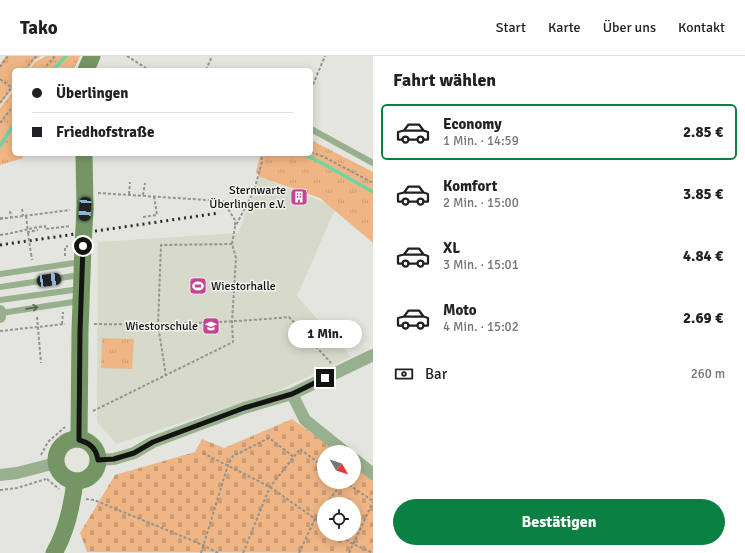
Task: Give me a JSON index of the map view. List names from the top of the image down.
{
  "places": {
    "building": ["Sternwarte Überlingen e.V."],
    "sports": ["Wiestorhalle"],
    "school or university": ["Wiestorschule"]
  },
  "north": "bottom right",
  "page": {
    "header": "Tako",
    "nav": [
      "Start",
      "Karte",
      "Über uns",
      "Kontakt"
    ],
    "heading": "Fahrt wählen",
    "banner": ["Überlingen", "Friedhofstraße"],
    "list": [
      {
        "name": "Economy",
        "note": "1 Min. · 14:59",
        "value": "2.85 €"
      },
      {
        "name": "Komfort",
        "note": "2 Min. · 15:00",
        "value": "3.85 €"
      },
      {
        "name": "XL",
        "note": "3 Min. · 15:01",
        "value": "4.84 €"
      },
      {
        "name": "Moto",
        "note": "4 Min. · 15:02",
        "value": "2.69 €"
      }
    ],
    "bubble": "1 Min.",
    "pay": ["Bar", "260 m"],
    "buttons": "Bestätigen"
  }
}
